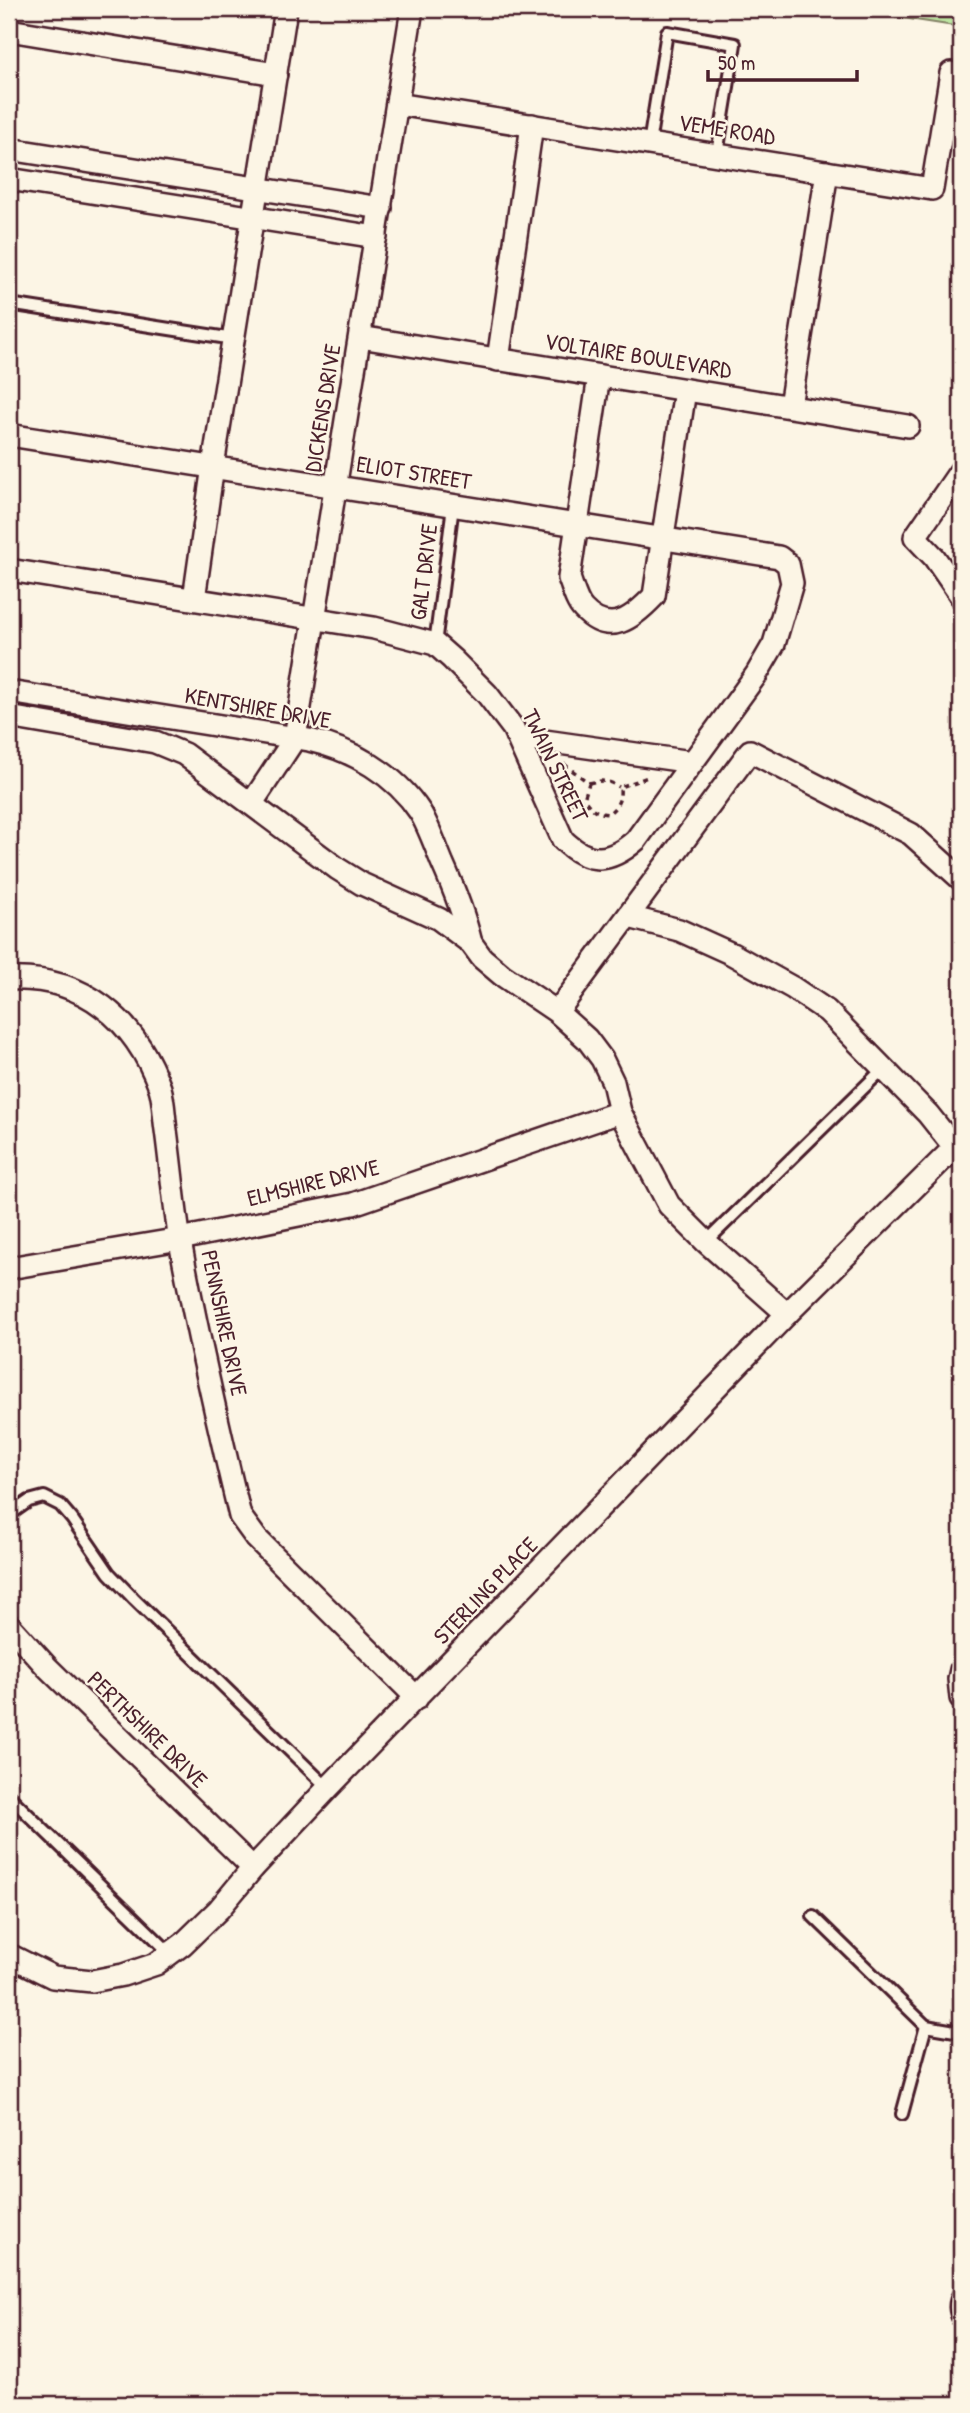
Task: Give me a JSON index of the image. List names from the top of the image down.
{
  "streets": {
    "street": [
      "VEME ROAD",
      "VOLTAIRE BOULEVARD",
      "DICKENS DRIVE",
      "ELIOT STREET",
      "KENTSHIRE DRIVE",
      "TWAIN STREET",
      "ELMSHIRE DRIVE",
      "PENNSHIRE DRIVE",
      "STERLING PLACE",
      "PERTHSHIRE DRIVE"
    ],
    "lane": ["GALT DRIVE"]
  },
  "crossings": [
    ["VEME ROAD", "DICKENS DRIVE"],
    ["VOLTAIRE BOULEVARD", "DICKENS DRIVE"],
    ["DICKENS DRIVE", "ELIOT STREET"],
    ["DICKENS DRIVE", "KENTSHIRE DRIVE"],
    ["DICKENS DRIVE", "TWAIN STREET"],
    ["ELIOT STREET", "GALT DRIVE"],
    ["ELIOT STREET", "TWAIN STREET"],
    ["GALT DRIVE", "TWAIN STREET"],
    ["KENTSHIRE DRIVE", "ELMSHIRE DRIVE"],
    ["KENTSHIRE DRIVE", "STERLING PLACE"],
    ["ELMSHIRE DRIVE", "PENNSHIRE DRIVE"],
    ["PENNSHIRE DRIVE", "STERLING PLACE"],
    ["STERLING PLACE", "PERTHSHIRE DRIVE"]
  ],
  "scale_bar": "50 m"
}
